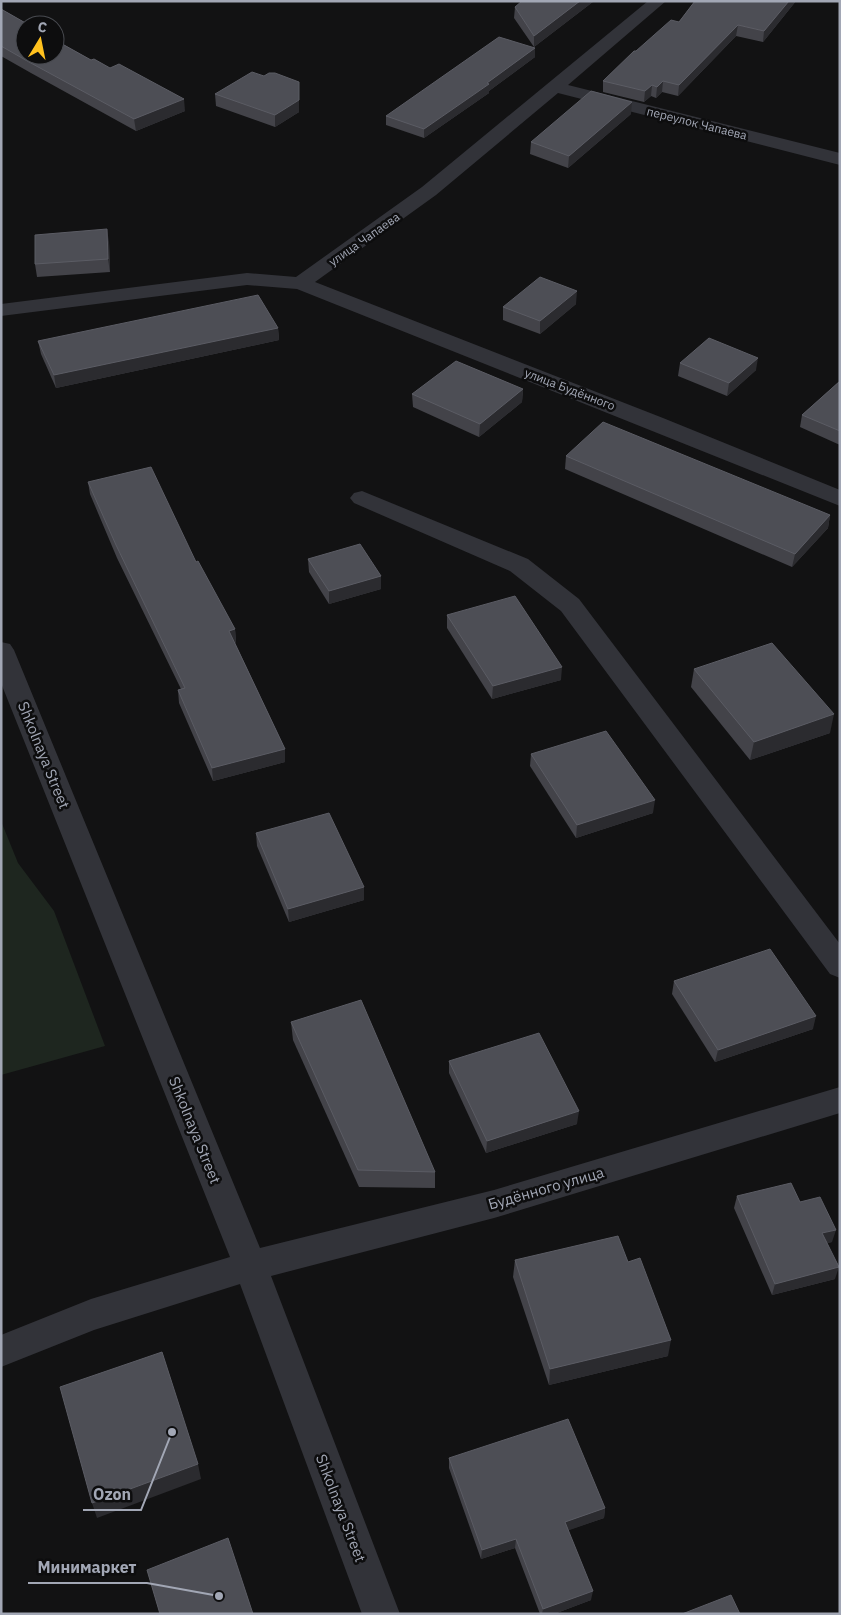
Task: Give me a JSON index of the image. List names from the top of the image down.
{
  "streets": {
    "street": [
      "переулок Чапаева",
      "улица Чапаева",
      "улица Будённого",
      "Shkolnaya Street",
      "Будённого улица"
    ]
  },
  "crossings": [
    ["переулок Чапаева", "улица Чапаева"],
    ["улица Чапаева", "улица Будённого"],
    ["Shkolnaya Street", "Будённого улица"]
  ],
  "places": ["Ozon", "Минимаркет"],
  "north": "top"
}
